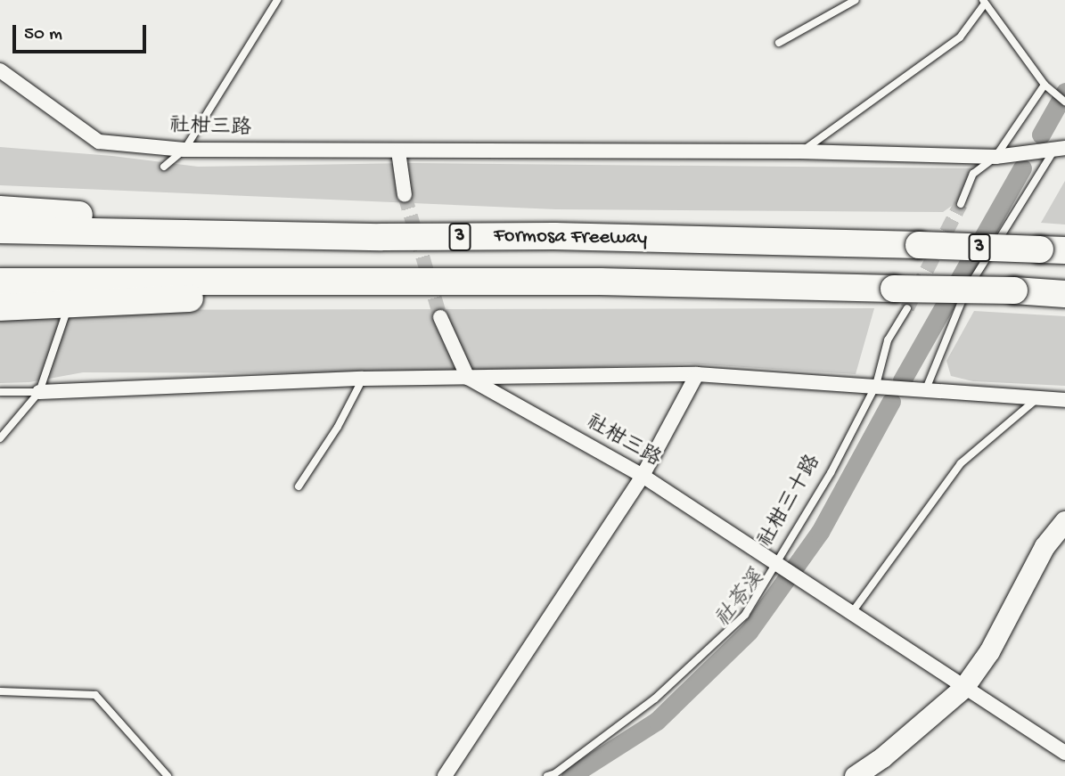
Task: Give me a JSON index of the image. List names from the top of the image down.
{
  "streets": {
    "highway": ["3", "Formosa Freeway"],
    "street": ["社柑三路"],
    "lane": ["社柑三十路"]
  },
  "crossings": [
    ["社柑三路", "社柑三十路"],
    ["3", "社柑三十路"]
  ],
  "water": ["社苓溪"],
  "scale_bar": "50 m"
}
